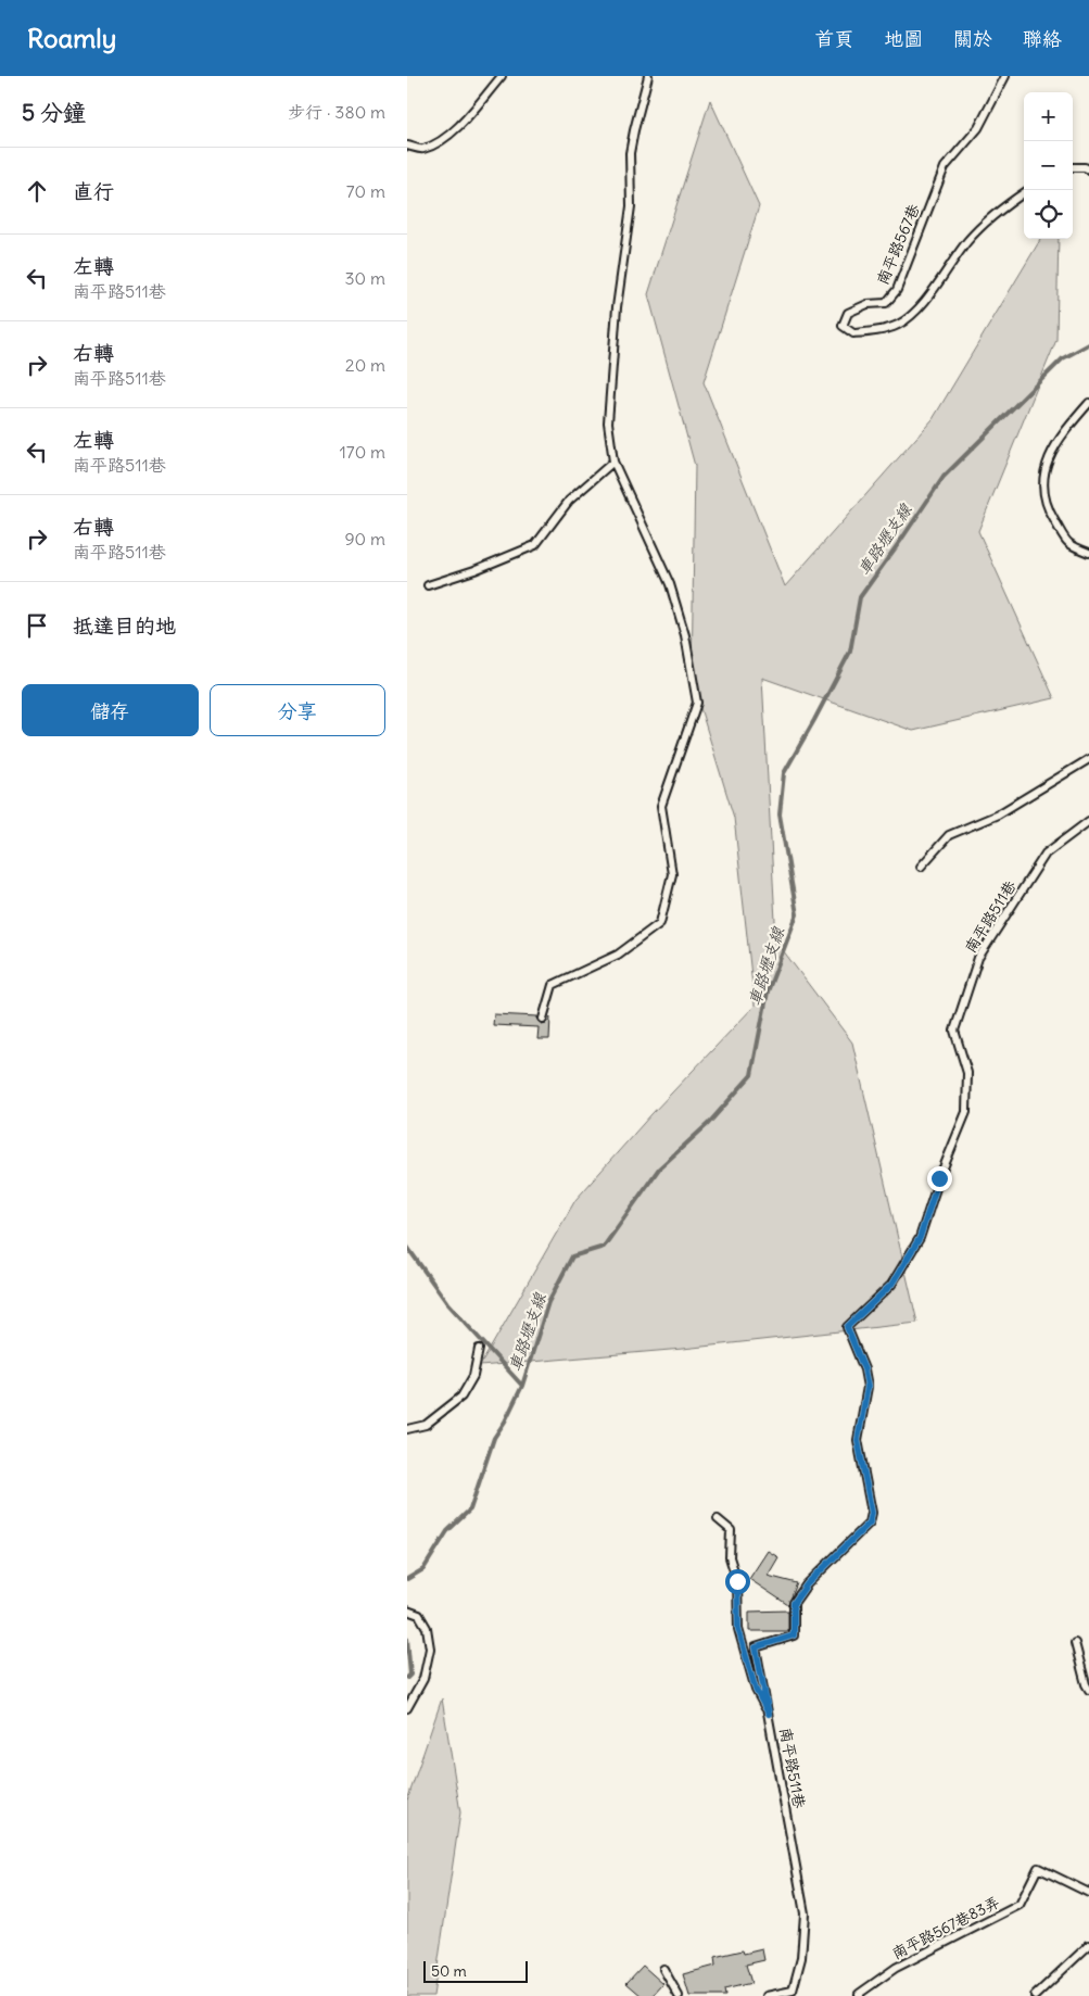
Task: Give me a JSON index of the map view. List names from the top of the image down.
{
  "streets": {
    "lane": ["南平路567巷", "南平路511巷", "南平路567巷83弄"]
  },
  "water": ["車路壢支線"],
  "scale_bar": "50 m",
  "page": {
    "header": "Roamly",
    "nav": [
      "首頁",
      "地圖",
      "關於",
      "聯絡"
    ],
    "heading": ["5 分鐘", "步行 · 380 m"],
    "map_buttons": ["+", "−"],
    "list": [
      ["直行", "70 m"],
      ["左轉", "南平路511巷", "30 m"],
      ["右轉", "南平路511巷", "20 m"],
      ["左轉", "南平路511巷", "170 m"],
      ["右轉", "南平路511巷", "90 m"],
      "抵達目的地"
    ],
    "buttons": ["儲存", "分享"],
    "scale": "50 m"
  }
}
